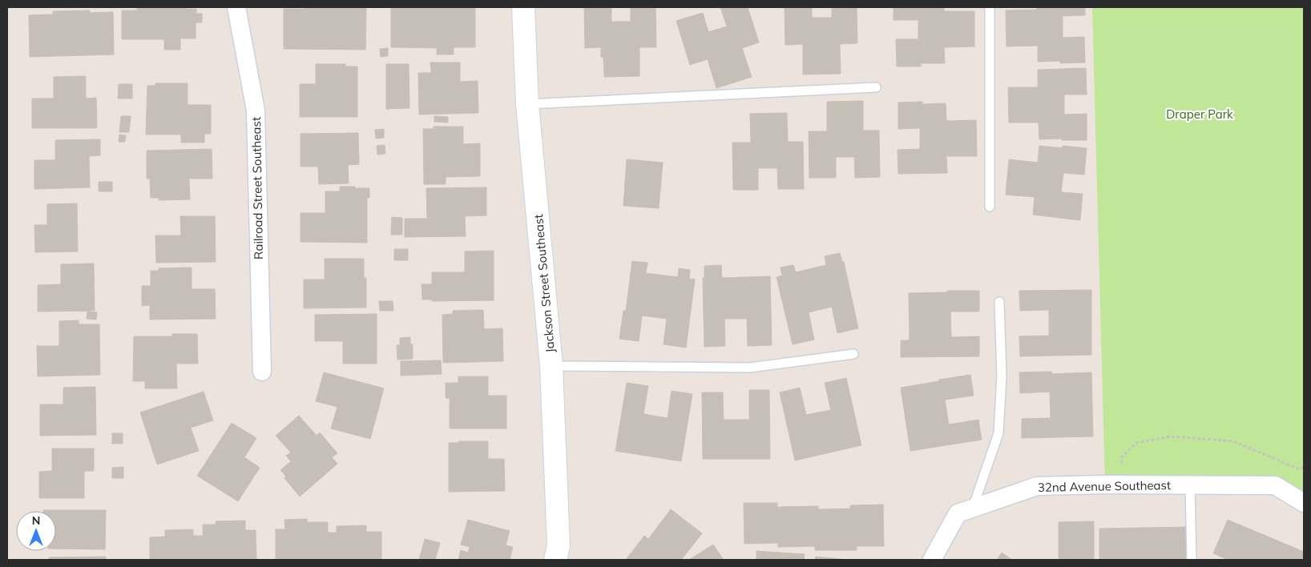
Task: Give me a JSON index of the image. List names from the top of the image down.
{
  "streets": {
    "street": ["Railroad Street Southeast", "Jackson Street Southeast", "32nd Avenue Southeast"]
  },
  "parks": ["Draper Park"],
  "north": "top"
}
